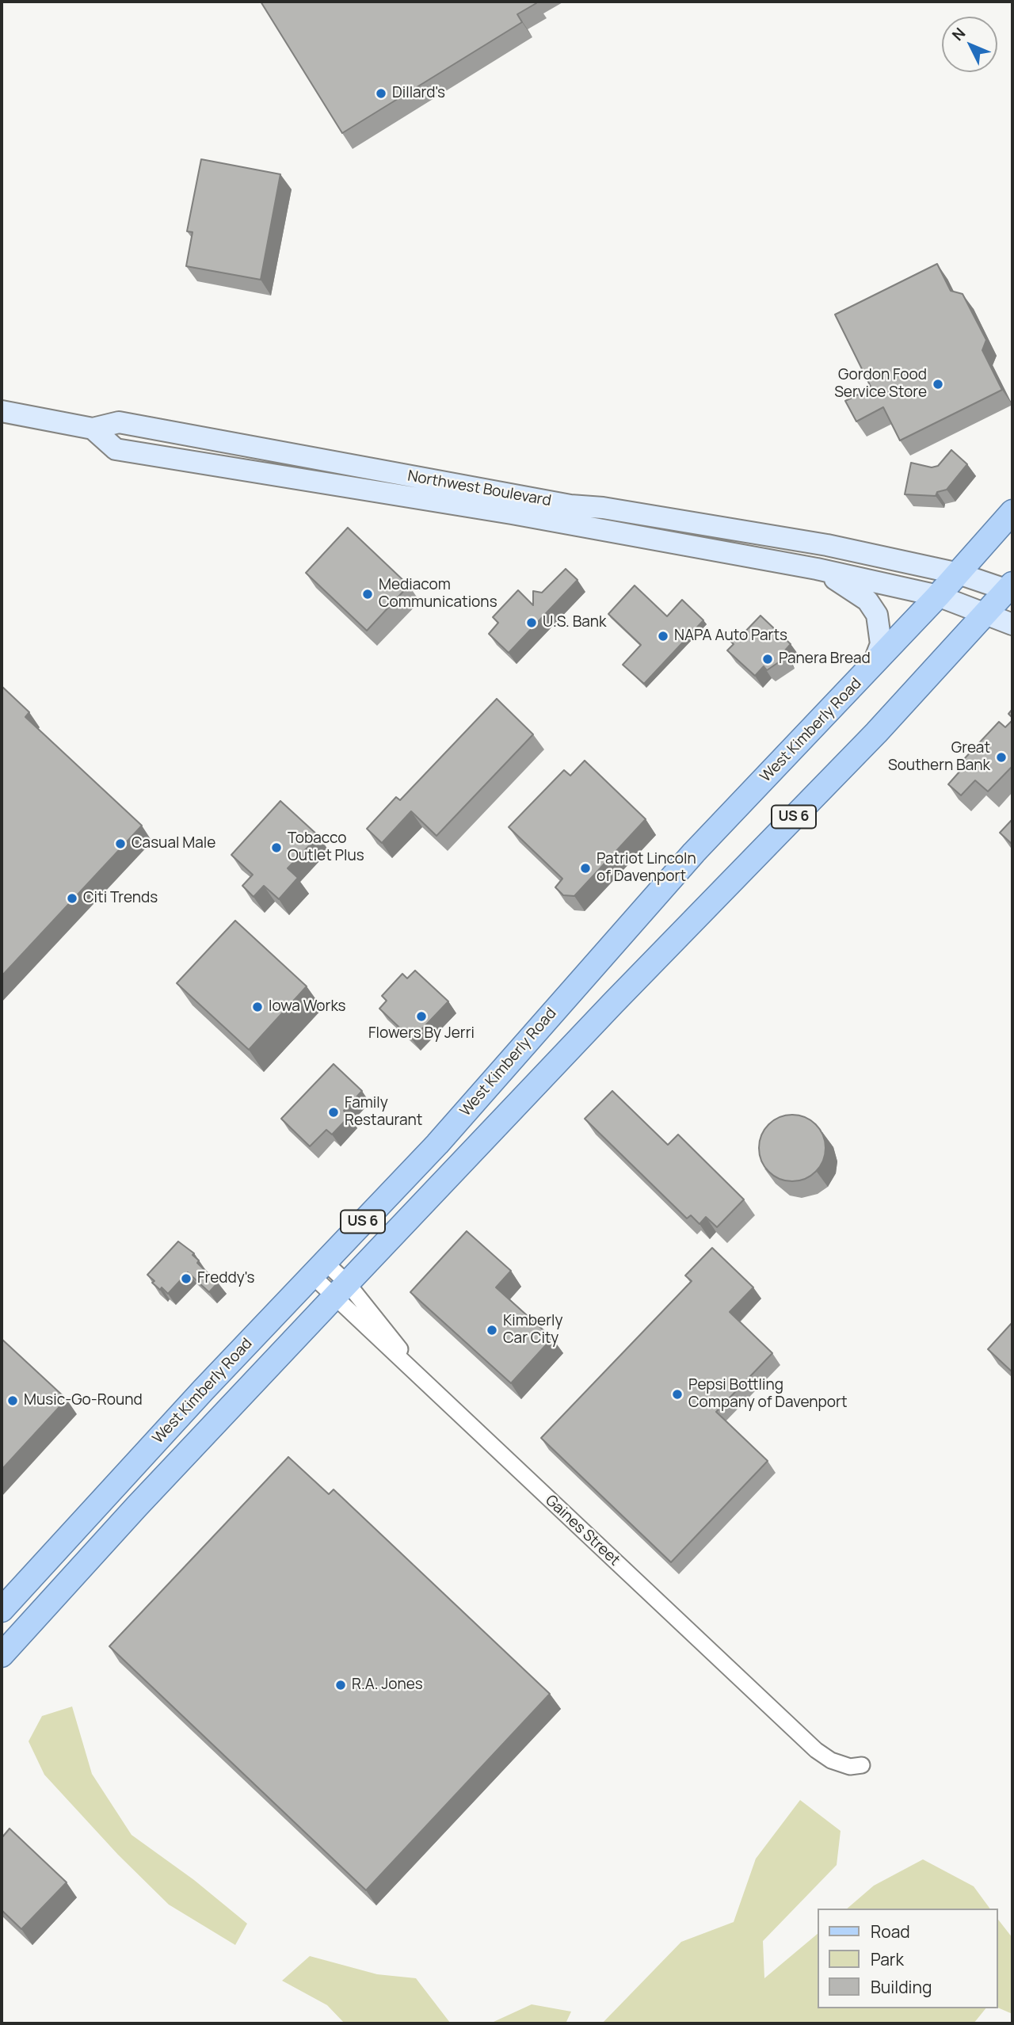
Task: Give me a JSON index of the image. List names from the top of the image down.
{
  "streets": {
    "main road": ["Northwest Boulevard", "West Kimberly Road", "US 6"],
    "street": ["Gaines Street"]
  },
  "crossings": [
    ["Northwest Boulevard", "West Kimberly Road"],
    ["West Kimberly Road", "Gaines Street"]
  ],
  "places": [
    "Dillard's",
    "Gordon Food Service Store",
    "Mediacom Communications",
    "U.S. Bank",
    "NAPA Auto Parts",
    "Panera Bread",
    "Great Southern Bank",
    "Casual Male",
    "Tobacco Outlet Plus",
    "Patriot Lincoln of Davenport",
    "Citi Trends",
    "Iowa Works",
    "Flowers By Jerri",
    "Family Restaurant",
    "Freddy's",
    "Kimberly Car City",
    "Pepsi Bottling Company of Davenport",
    "Music-Go-Round",
    "R.A. Jones"
  ],
  "legend": ["Road", "Park", "Building"],
  "north": "top left"
}
